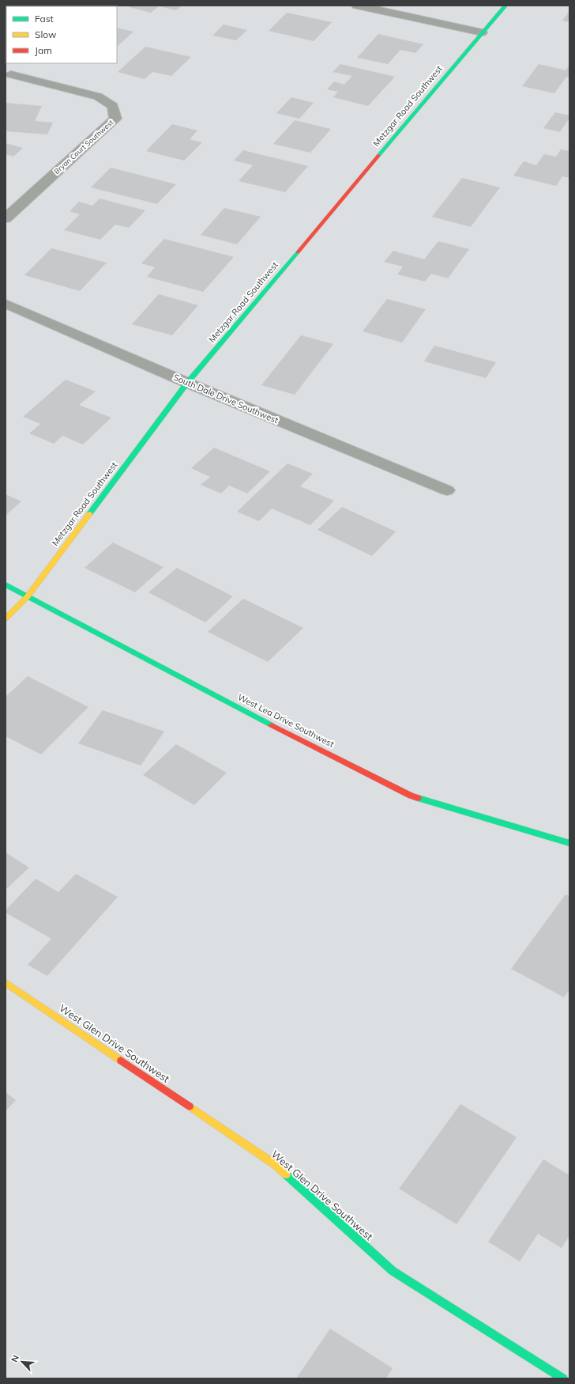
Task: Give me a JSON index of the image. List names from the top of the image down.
{
  "streets": {
    "street": [
      "Metzgar Road Southwest",
      "Bryan Court Southwest",
      "South Dale Drive Southwest",
      "West Lea Drive Southwest",
      "West Glen Drive Southwest"
    ]
  },
  "crossings": [
    ["Metzgar Road Southwest", "South Dale Drive Southwest"],
    ["Metzgar Road Southwest", "West Lea Drive Southwest"]
  ],
  "legend": ["Fast", "Slow", "Jam"],
  "north": "top left"
}
